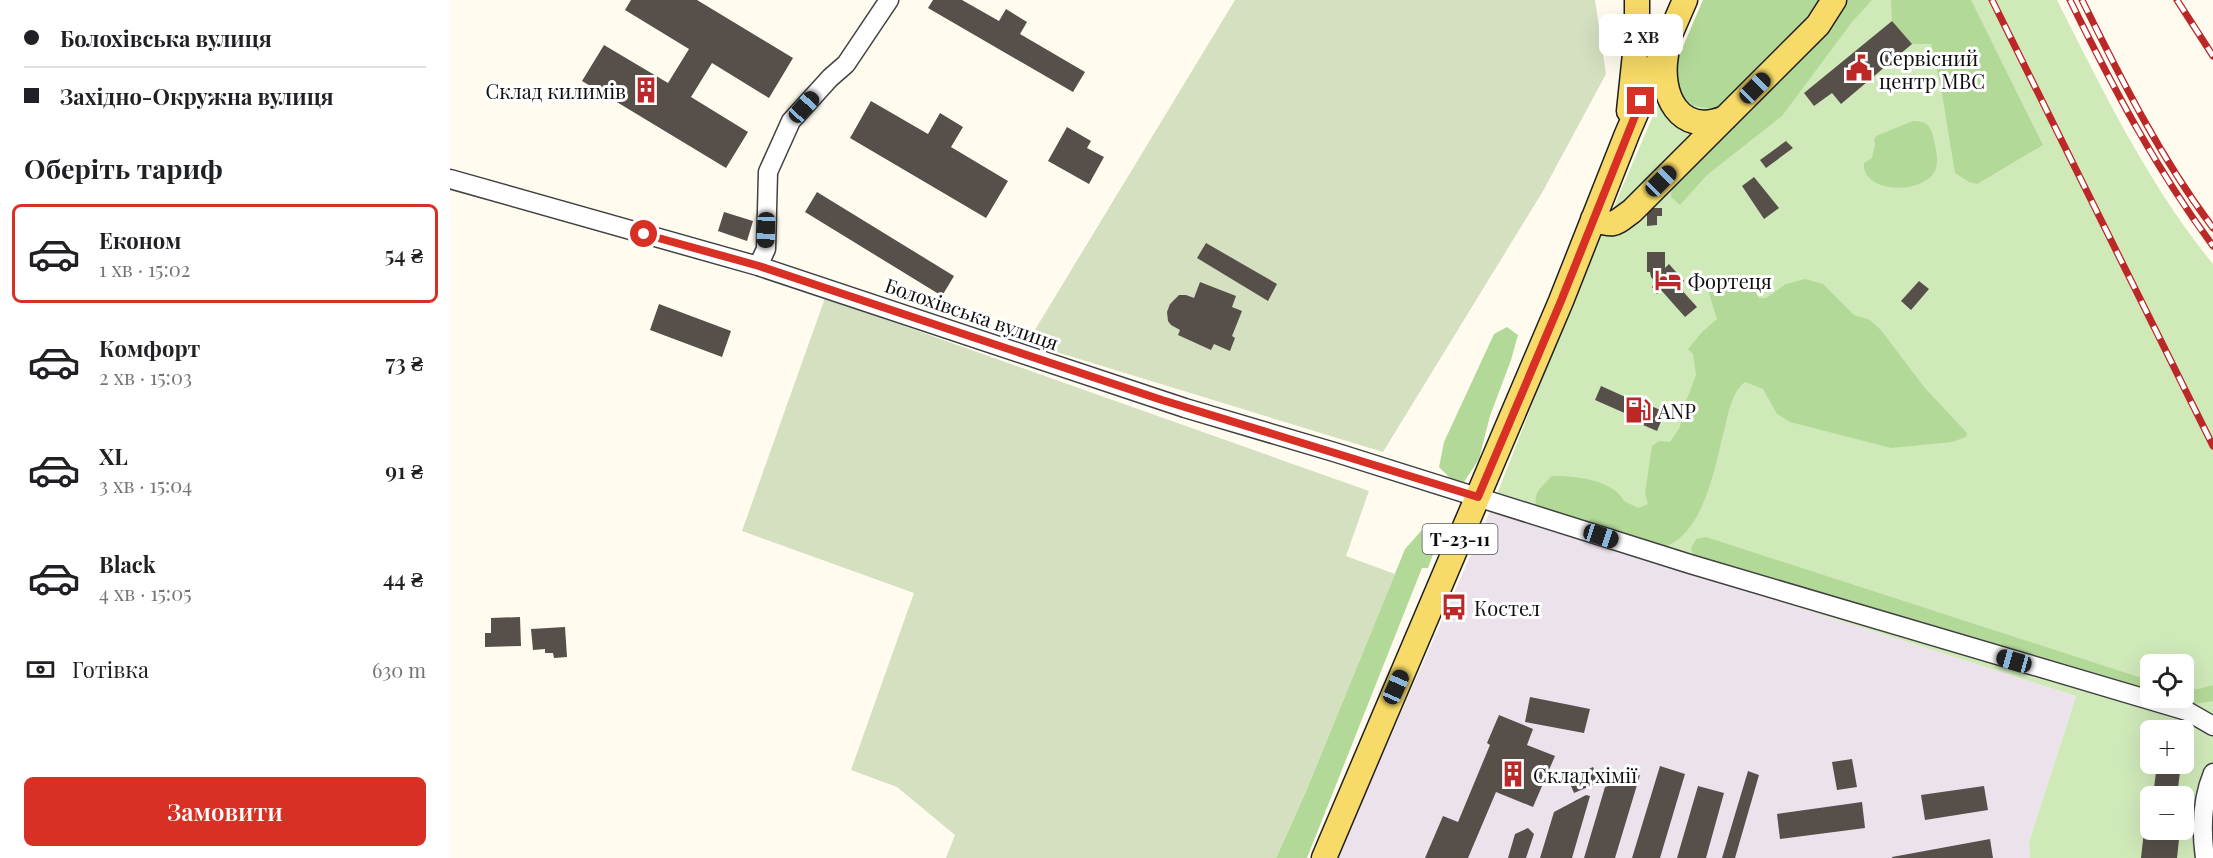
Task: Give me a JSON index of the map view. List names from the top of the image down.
{
  "streets": {
    "main road": ["Т-23-11"],
    "street": ["Болохівська вулиця"]
  },
  "crossings": [
    ["Болохівська вулиця", "Т-23-11"]
  ],
  "places": {
    "public building": ["Сервісний центр МВС"],
    "building": ["Склад килимів", "Склад хімії"],
    "hotel": ["Фортеця"],
    "fuel station": ["ANP"],
    "bus stop": ["Костел"]
  },
  "page": {
    "banner": ["Болохівська вулиця", "Західно-Окружна вулиця"],
    "bubble": "2 хв",
    "heading": "Оберіть тариф",
    "list": [
      {
        "name": "Економ",
        "note": "1 хв · 15:02",
        "value": "54 ₴"
      },
      {
        "name": "Комфорт",
        "note": "2 хв · 15:03",
        "value": "73 ₴"
      },
      {
        "name": "XL",
        "note": "3 хв · 15:04",
        "value": "91 ₴"
      },
      {
        "name": "Black",
        "note": "4 хв · 15:05",
        "value": "44 ₴"
      }
    ],
    "pay": ["Готівка", "630 m"],
    "map_buttons": ["+", "−"],
    "buttons": "Замовити"
  }
}
